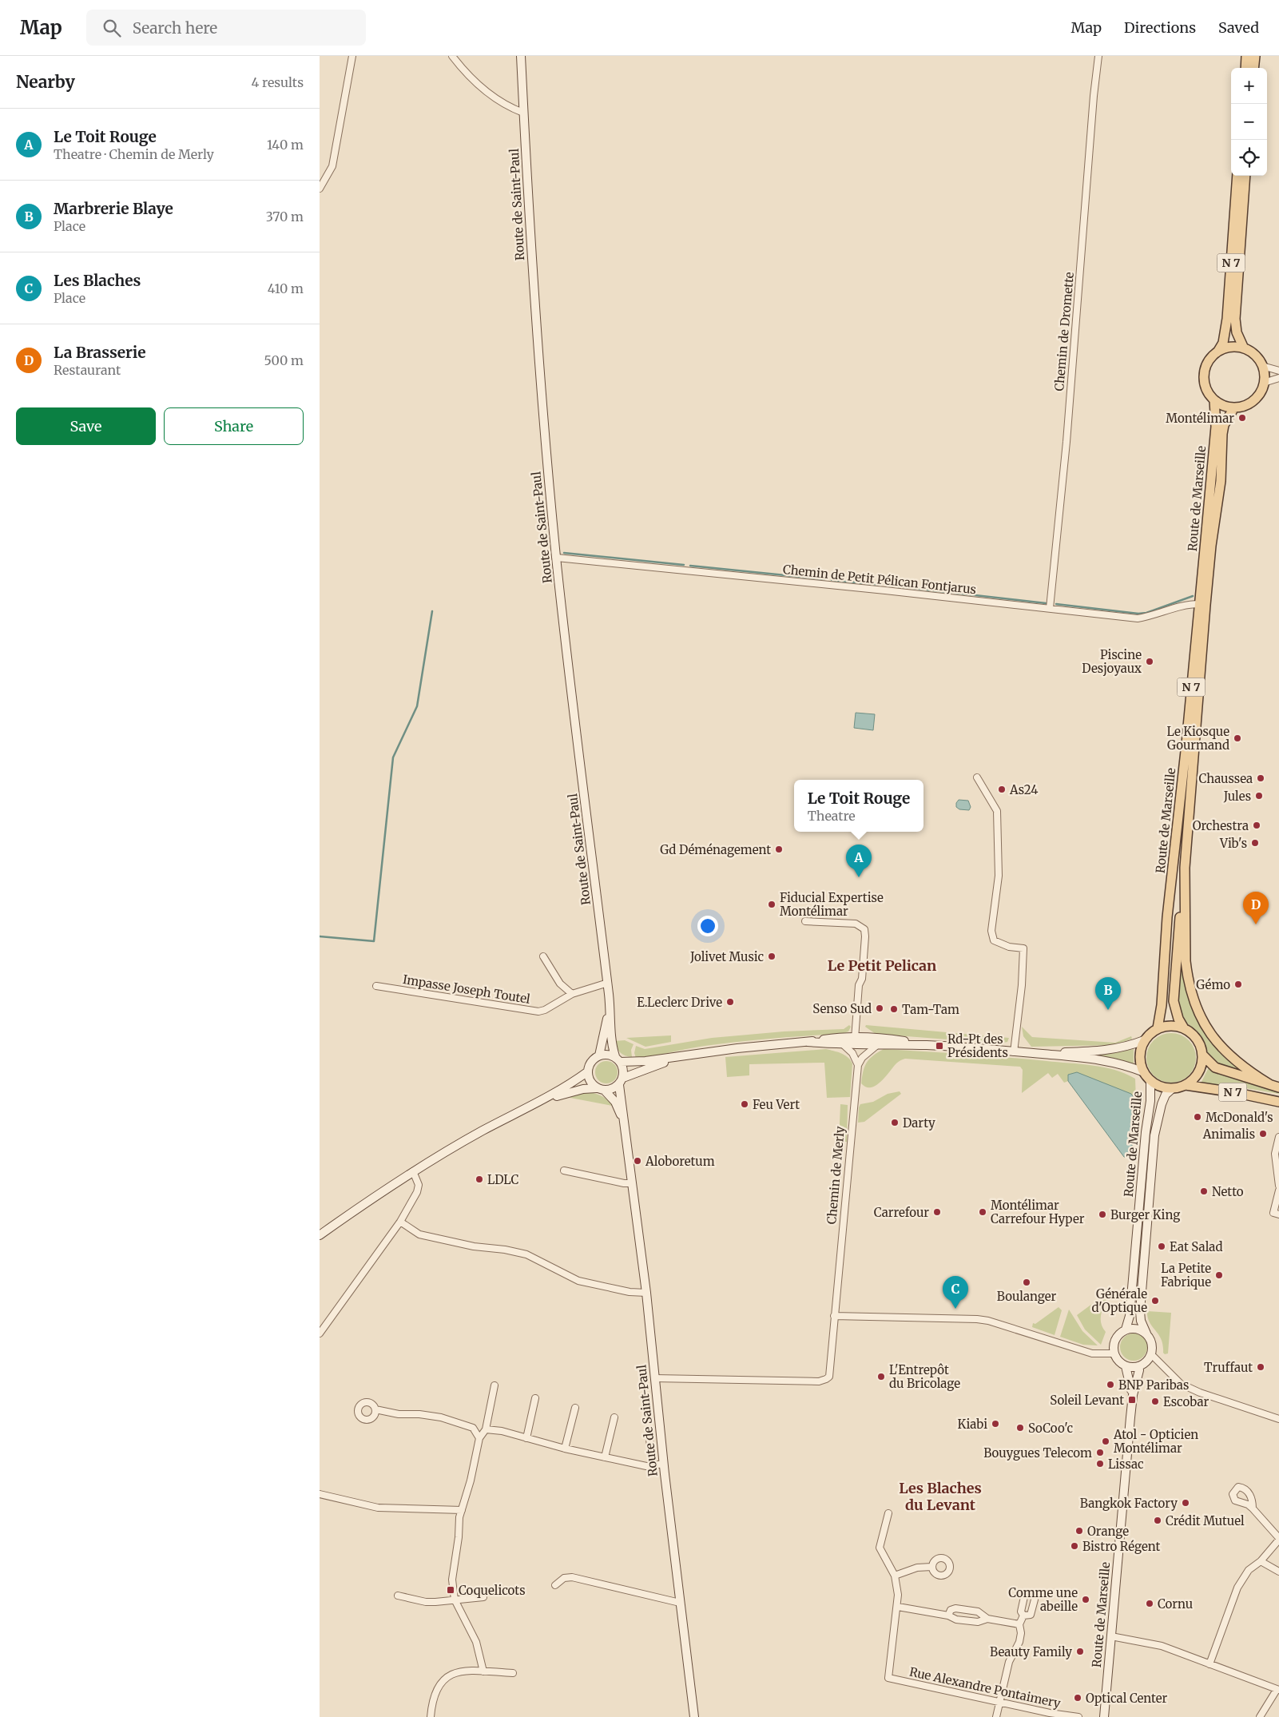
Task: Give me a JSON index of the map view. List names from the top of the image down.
{
  "streets": {
    "main road": ["Route de Saint-Paul", "N 7", "Route de Marseille"],
    "street": [
      "Chemin de Dromette",
      "Chemin de Petit Pélican Fontjarus",
      "Impasse Joseph Toutel",
      "Chemin de Merly",
      "Rue Alexandre Pontaimery"
    ]
  },
  "crossings": [
    ["Route de Saint-Paul", "Chemin de Petit Pélican Fontjarus"],
    ["Route de Saint-Paul", "Impasse Joseph Toutel"],
    ["Route de Saint-Paul", "Chemin de Merly"],
    ["N 7", "Route de Marseille"],
    ["Chemin de Dromette", "Chemin de Petit Pélican Fontjarus"],
    ["Route de Marseille", "Chemin de Petit Pélican Fontjarus"]
  ],
  "districts": ["Le Petit Pelican", "Les Blaches du Levant"],
  "places": {
    "other": [
      "Montélimar",
      "Piscine Desjoyaux",
      "Le Kiosque Gourmand",
      "Chaussea",
      "As24",
      "Jules",
      "Orchestra",
      "Vib's",
      "Gd Déménagement",
      "Fiducial Expertise Montélimar",
      "Jolivet Music",
      "Gémo",
      "E.Leclerc Drive",
      "Senso Sud",
      "Tam-Tam",
      "Feu Vert",
      "McDonald's",
      "Darty",
      "Animalis",
      "Aloboretum",
      "LDLC",
      "Netto",
      "Carrefour",
      "Montélimar Carrefour Hyper",
      "Burger King",
      "Eat Salad",
      "La Petite Fabrique",
      "Boulanger",
      "Générale d'Optique",
      "Truffaut",
      "L'Entrepôt du Bricolage",
      "BNP Paribas",
      "Escobar",
      "Kiabi",
      "SoCoo'c",
      "Atol - Opticien Montélimar",
      "Bouygues Telecom",
      "Lissac",
      "Bangkok Factory",
      "Crédit Mutuel",
      "Orange",
      "Bistro Régent",
      "Comme une abeille",
      "Cornu",
      "Beauty Family",
      "Optical Center"
    ],
    "transit": ["Rd-Pt des Présidents", "Soleil Levant", "Coquelicots"]
  },
  "page": {
    "header": "Map",
    "search": "Search here",
    "nav": ["Map", "Directions", "Saved"],
    "heading": ["Nearby", "4 results"],
    "map_buttons": ["+", "−"],
    "list": [
      {
        "mark": "A",
        "name": "Le Toit Rouge",
        "note": "Theatre · Chemin de Merly",
        "value": "140 m"
      },
      {
        "mark": "B",
        "name": "Marbrerie Blaye",
        "note": "Place",
        "value": "370 m"
      },
      {
        "mark": "C",
        "name": "Les Blaches",
        "note": "Place",
        "value": "410 m"
      },
      {
        "mark": "D",
        "name": "La Brasserie",
        "note": "Restaurant",
        "value": "500 m"
      }
    ],
    "buttons": ["Save", "Share"],
    "popup": ["Le Toit Rouge", "Theatre"],
    "pins": [
      "A",
      "D",
      "B",
      "C"
    ]
  }
}
